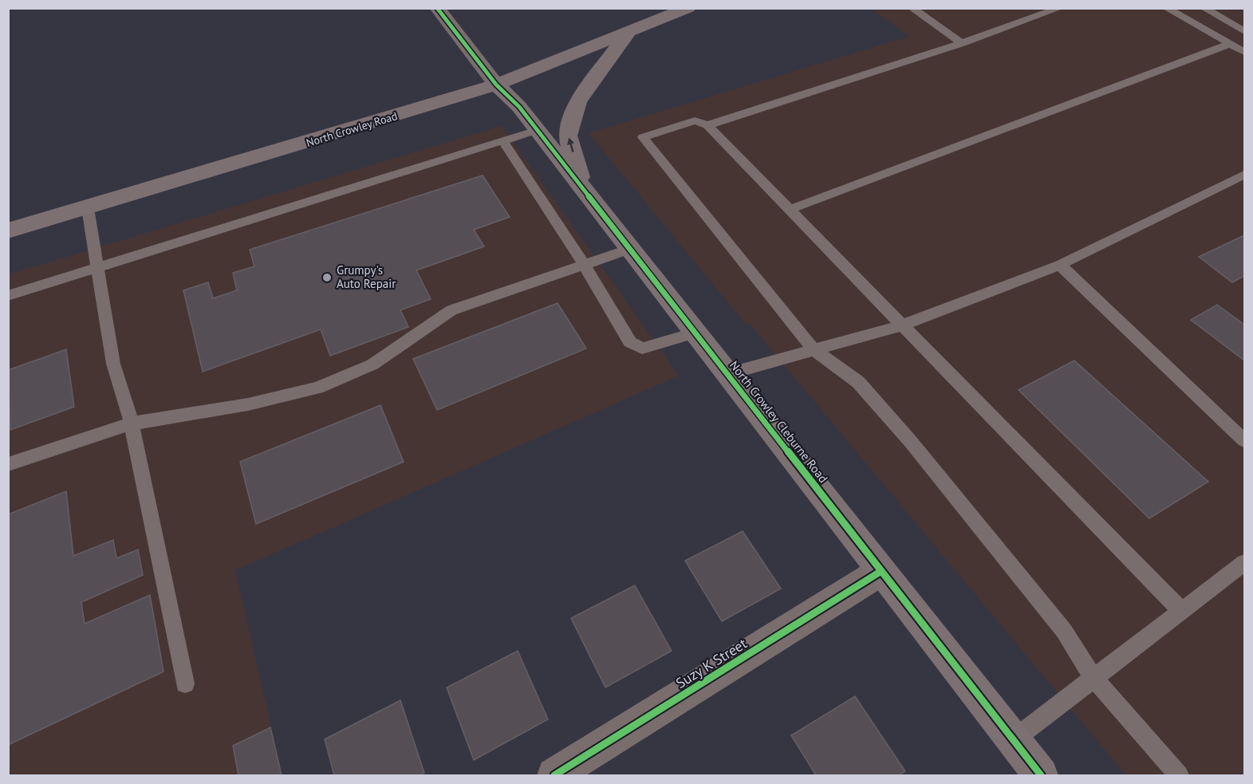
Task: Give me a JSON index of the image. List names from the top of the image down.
{
  "streets": {
    "main road": ["North Crowley Road", "North Crowley Cleburne Road"],
    "street": ["Suzy K Street"]
  },
  "crossings": [
    ["North Crowley Road", "North Crowley Cleburne Road"],
    ["North Crowley Cleburne Road", "Suzy K Street"]
  ],
  "places": ["Grumpy's Auto Repair"]
}
